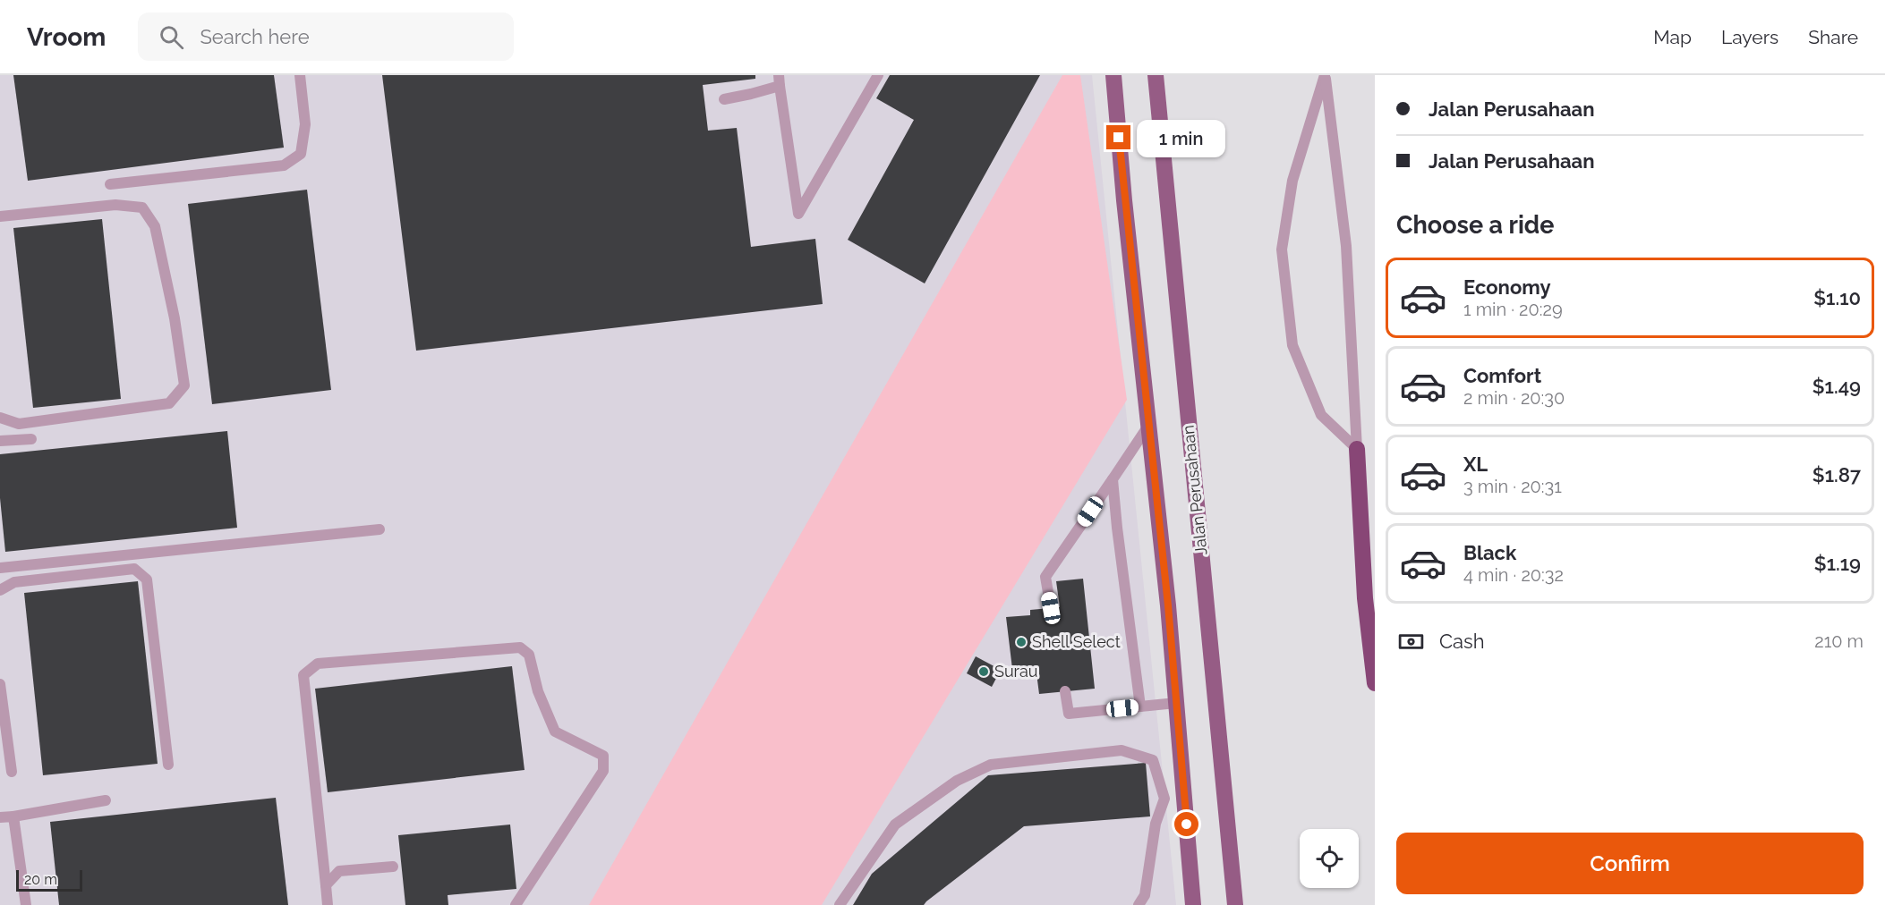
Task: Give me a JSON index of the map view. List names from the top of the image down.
{
  "streets": {
    "main road": ["Jalan Perusahaan"]
  },
  "places": ["Shell Select", "Surau"],
  "scale_bar": "20 m",
  "page": {
    "header": "Vroom",
    "search": "Search here",
    "nav": ["Map", "Layers", "Share"],
    "banner": ["Jalan Perusahaan", "Jalan Perusahaan"],
    "bubble": "1 min",
    "heading": "Choose a ride",
    "list": [
      {
        "name": "Economy",
        "note": "1 min · 20:29",
        "value": "$1.10"
      },
      {
        "name": "Comfort",
        "note": "2 min · 20:30",
        "value": "$1.49"
      },
      {
        "name": "XL",
        "note": "3 min · 20:31",
        "value": "$1.87"
      },
      {
        "name": "Black",
        "note": "4 min · 20:32",
        "value": "$1.19"
      }
    ],
    "pay": ["Cash", "210 m"],
    "buttons": "Confirm",
    "scale": "20 m"
  }
}
